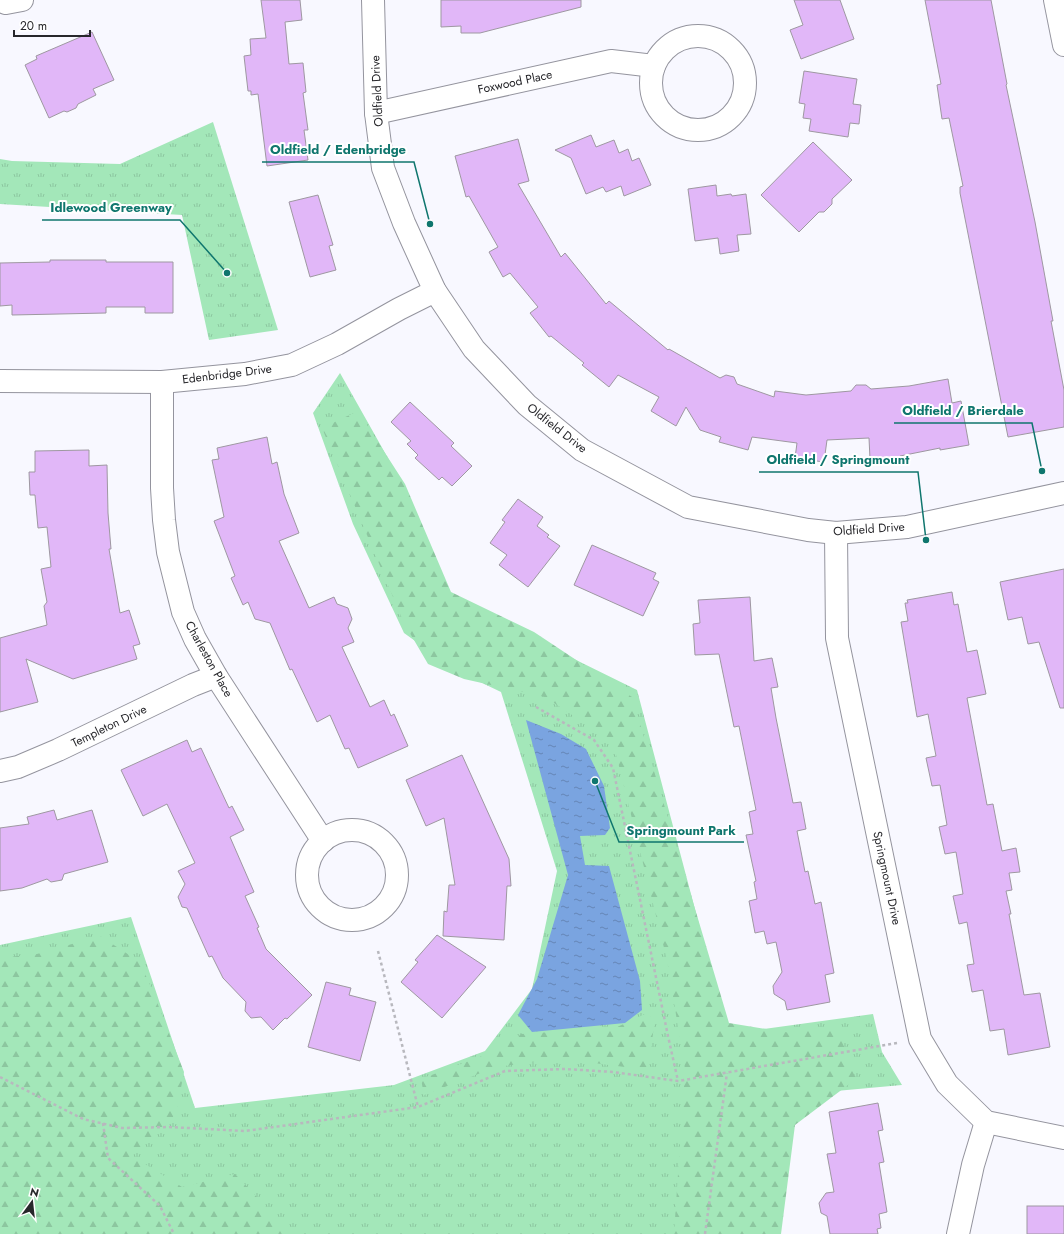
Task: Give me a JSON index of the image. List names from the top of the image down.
{
  "streets": {
    "street": [
      "Foxwood Place",
      "Oldfield Drive",
      "Edenbridge Drive",
      "Charleston Place",
      "Templeton Drive",
      "Springmount Drive"
    ]
  },
  "crossings": [
    ["Foxwood Place", "Oldfield Drive"],
    ["Oldfield Drive", "Edenbridge Drive"],
    ["Oldfield Drive", "Springmount Drive"],
    ["Edenbridge Drive", "Charleston Place"],
    ["Charleston Place", "Templeton Drive"]
  ],
  "places": [
    "Oldfield / Edenbridge",
    "Idlewood Greenway",
    "Oldfield / Brierdale",
    "Oldfield / Springmount",
    "Springmount Park"
  ],
  "scale_bar": "20 m",
  "north": "top"
}
